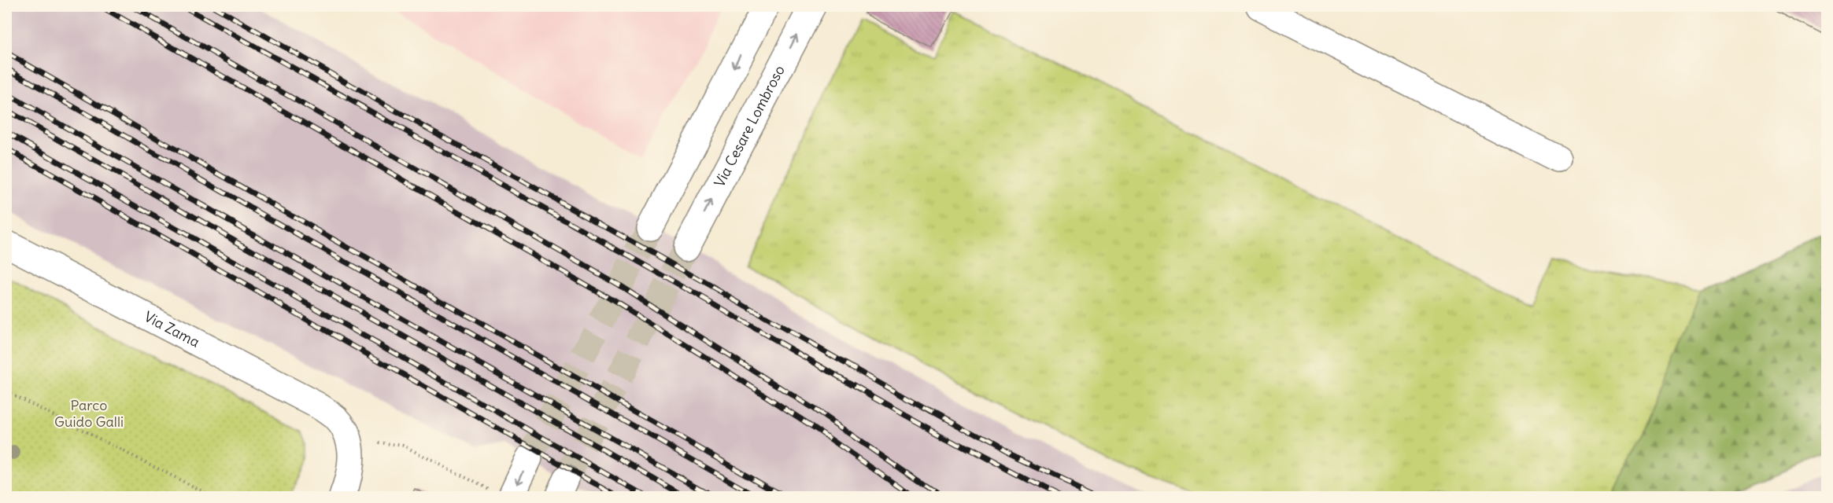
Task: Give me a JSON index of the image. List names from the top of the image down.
{
  "streets": {
    "street": ["Via Cesare Lombroso", "Via Zama"]
  },
  "parks": ["Parco Guido Galli"]
}
